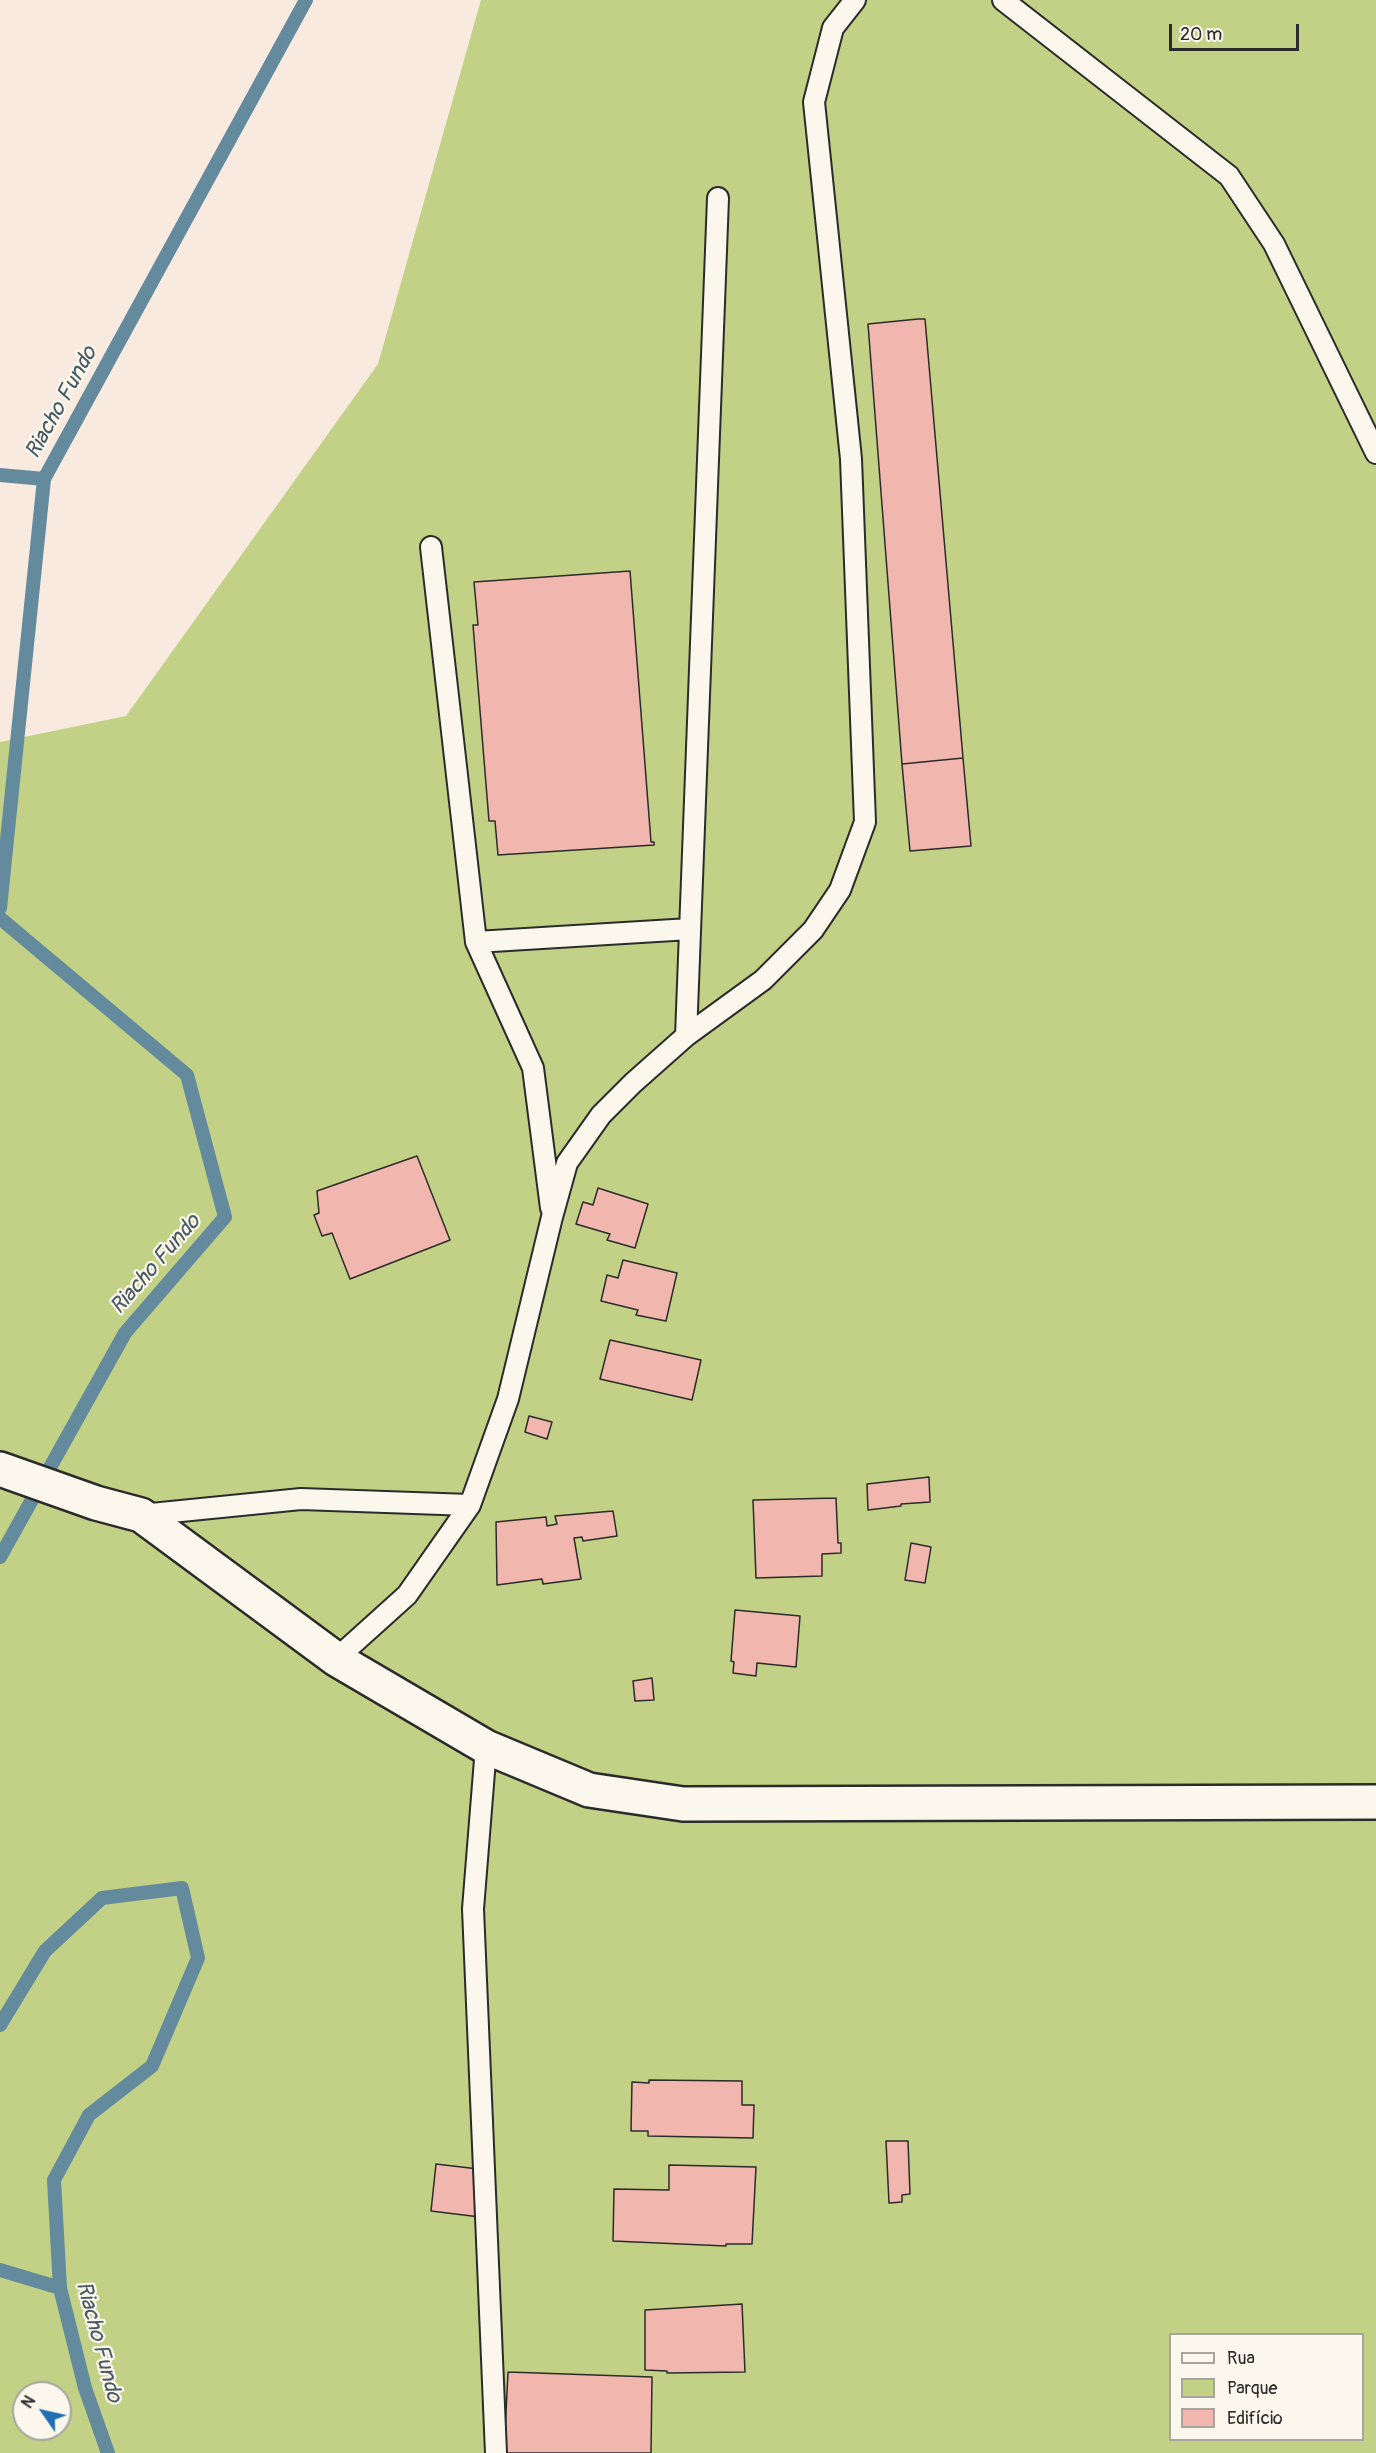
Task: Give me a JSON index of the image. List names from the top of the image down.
{
  "water": ["Riacho Fundo"],
  "legend": ["Rua", "Parque", "Edifício"],
  "scale_bar": "20 m",
  "north": "top left"
}
